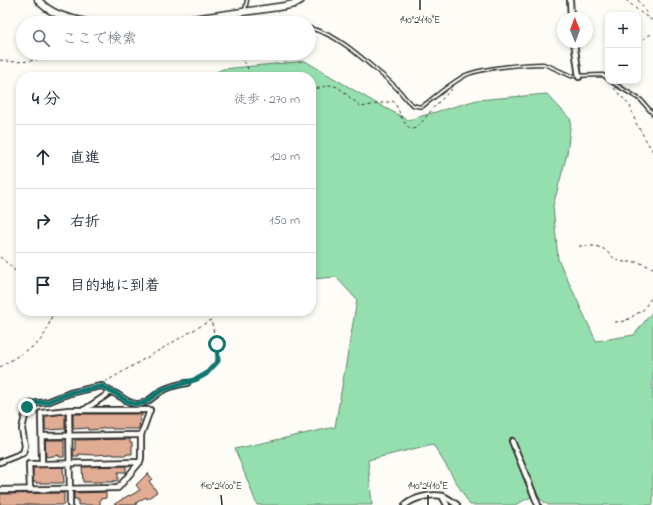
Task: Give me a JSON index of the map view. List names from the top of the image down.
{
  "north": "top",
  "page": {
    "map_buttons": ["+", "−"],
    "search": "ここで検索",
    "heading": ["4 分", "徒歩 · 270 m"],
    "list": [
      ["直進", "120 m"],
      ["右折", "150 m"],
      "目的地に到着"
    ]
  },
  "coordinates": ["140°24'10\"E", "140°24'00\"E"]
}
